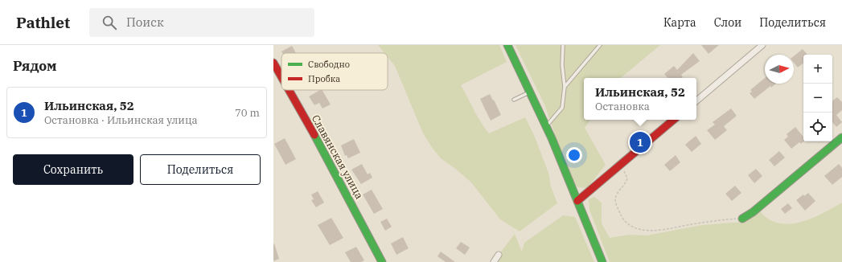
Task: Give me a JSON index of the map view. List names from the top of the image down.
{
  "streets": {
    "street": ["Славянская улица"]
  },
  "legend": ["Свободно", "Пробка"],
  "north": "right",
  "page": {
    "header": "Pathlet",
    "search": "Поиск",
    "nav": ["Карта", "Слои", "Поделиться"],
    "heading": "Рядом",
    "map_buttons": ["+", "−"],
    "popup": ["Ильинская, 52", "Остановка"],
    "list": [
      {
        "mark": "1",
        "name": "Ильинская, 52",
        "note": "Остановка · Ильинская улица",
        "value": "70 m"
      }
    ],
    "pins": "1",
    "buttons": ["Сохранить", "Поделиться"]
  }
}
